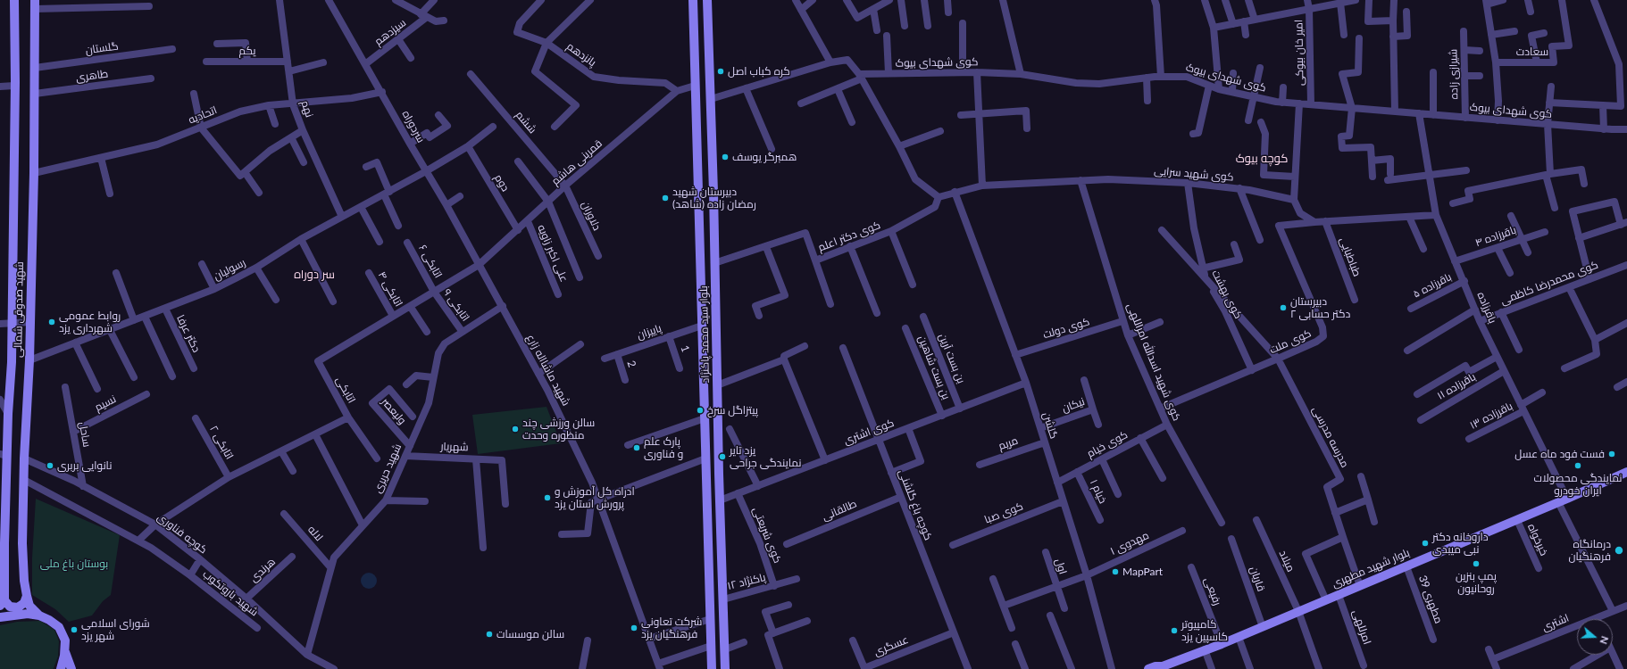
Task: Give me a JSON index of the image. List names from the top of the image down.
{
  "streets": {
    "main road": ["شهید صدوقی شمالی", "بلوار سید محمد پاکنژاد", "بلوار شهید مطهری"],
    "street": [
      "سیزدهم",
      "گلستان",
      "یکم",
      "سعادت",
      "امیر خان بیوکی",
      "پانزدهم",
      "کوی شهدای بیوک",
      "شیرازی زاده",
      "طاهری",
      "نهم",
      "اتحادیه",
      "ششم",
      "سردوراه",
      "قمربنی هاشم",
      "کوی شهید سرایی",
      "دوم",
      "دلاوران",
      "کوی دکتر اعلم",
      "باقرزاده ۴",
      "علی اکبر زاویه",
      "طباطبایی",
      "اتابکی ۶",
      "رسولیان",
      "کوی محمدرضا کاظمی",
      "باقرزاده ۵",
      "اتابکی ۴",
      "کوی بهشت",
      "اتابکی ۹",
      "باقرزاده",
      "کوی دولت",
      "پاییزان",
      "دکتر عرفا",
      "کوی ملت",
      "1",
      "بن بست آرین",
      "کوی شهید اسدالله امراللهی",
      "2",
      "بن بست شاهین",
      "شهید ماشااله زارع",
      "باقرزاده ۱۱",
      "اتابکی",
      "نسیم",
      "نیکان",
      "ولیعصر",
      "باقرزاده ۱۳",
      "گلشن",
      "کوی اشتری",
      "ساحل",
      "مدرسه مدرسی",
      "اتابکی ۲",
      "مریم",
      "کوی خیام",
      "شهریار",
      "شهید حریری",
      "خیام ۱",
      "کوچه باغ گلشنی",
      "طالقانی",
      "کوی صبا",
      "کوچه فناوری",
      "لاله",
      "کوی شریعتی",
      "خیرخواه",
      "مهدوی ۱",
      "میلاد",
      "اول",
      "هرندی",
      "قاریان",
      "پاکنژاد ۱۲",
      "رفیعی",
      "شهید باروتکوب",
      "مطهری 39",
      "اشتری",
      "امرللهی",
      "عسگری"
    ]
  },
  "crossings": [
    ["سیزدهم", "سردوراه"],
    ["گلستان", "شهید صدوقی شمالی"],
    ["یکم", "نهم"],
    ["امیر خان بیوکی", "کوی شهدای بیوک"],
    ["پانزدهم", "قمربنی هاشم"],
    ["کوی شهدای بیوک", "شیرازی زاده"],
    ["کوی شهدای بیوک", "باقرزاده"],
    ["طاهری", "شهید صدوقی شمالی"],
    ["نهم", "اتحادیه"],
    ["نهم", "رسولیان"],
    ["اتحادیه", "سردوراه"],
    ["اتحادیه", "شهید صدوقی شمالی"],
    ["ششم", "قمربنی هاشم"],
    ["ششم", "دلاوران"],
    ["سردوراه", "قمربنی هاشم"],
    ["سردوراه", "رسولیان"],
    ["سردوراه", "شهید ماشااله زارع"],
    ["سردوراه", "اتابکی"],
    ["قمربنی هاشم", "دوم"],
    ["قمربنی هاشم", "دلاوران"],
    ["قمربنی هاشم", "علی اکبر زاویه"],
    ["قمربنی هاشم", "بلوار سید محمد پاکنژاد"],
    ["قمربنی هاشم", "شهید ماشااله زارع"],
    ["قمربنی هاشم", "اتابکی"],
    ["کوی شهید سرایی", "کوی دکتر اعلم"],
    ["کوی شهید سرایی", "کوی بهشت"],
    ["کوی شهید سرایی", "کوی شهید اسدالله امراللهی"],
    ["کوی شهید سرایی", "گلشن"],
    ["دوم", "رسولیان"],
    ["کوی دکتر اعلم", "بلوار سید محمد پاکنژاد"],
    ["باقرزاده ۴", "باقرزاده"],
    ["اتابکی ۶", "اتابکی ۹"],
    ["اتابکی ۶", "اتابکی"],
    ["رسولیان", "شهید صدوقی شمالی"],
    ["رسولیان", "دکتر عرفا"],
    ["کوی محمدرضا کاظمی", "باقرزاده"],
    ["باقرزاده ۵", "باقرزاده"],
    ["اتابکی ۴", "اتابکی"],
    ["کوی بهشت", "کوی ملت"],
    ["اتابکی ۹", "اتابکی"],
    ["اتابکی ۹", "شهید حریری"],
    ["باقرزاده", "باقرزاده ۱۱"],
    ["باقرزاده", "باقرزاده ۱۳"],
    ["باقرزاده", "بلوار شهید مطهری"],
    ["باقرزاده", "اشتری"],
    ["شهید صدوقی شمالی", "کوچه فناوری"],
    ["شهید صدوقی شمالی", "شهید باروتکوب"],
    ["کوی دولت", "کوی شهید اسدالله امراللهی"],
    ["کوی دولت", "گلشن"],
    ["پاییزان", "بلوار سید محمد پاکنژاد"],
    ["پاییزان", "1"],
    ["پاییزان", "2"],
    ["بلوار سید محمد پاکنژاد", "کوی اشتری"],
    ["بلوار سید محمد پاکنژاد", "پاکنژاد ۱۲"],
    ["کوی ملت", "کوی شهید اسدالله امراللهی"],
    ["کوی ملت", "مدرسه مدرسی"],
    ["بن بست آرین", "کوی اشتری"],
    ["کوی شهید اسدالله امراللهی", "کوی خیام"],
    ["بن بست شاهین", "کوی اشتری"],
    ["شهید ماشااله زارع", "اتابکی"],
    ["شهید ماشااله زارع", "شهید حریری"],
    ["اتابکی", "اتابکی ۲"],
    ["اتابکی", "کوچه فناوری"],
    ["اتابکی", "شهید باروتکوب"],
    ["نسیم", "ساحل"],
    ["نیکان", "گلشن"],
    ["ولیعصر", "شهید حریری"],
    ["گلشن", "کوی اشتری"],
    ["گلشن", "مریم"],
    ["گلشن", "کوی خیام"],
    ["گلشن", "کوی صبا"],
    ["گلشن", "مهدوی ۱"],
    ["کوی اشتری", "کوچه باغ گلشنی"],
    ["کوی اشتری", "کوی شریعتی"],
    ["ساحل", "کوچه فناوری"],
    ["مدرسه مدرسی", "بلوار شهید مطهری"],
    ["کوی خیام", "خیام ۱"],
    ["شهریار", "شهید حریری"],
    ["شهید حریری", "کوچه فناوری"],
    ["شهید حریری", "لاله"],
    ["کوچه باغ گلشنی", "طالقانی"],
    ["کوچه باغ گلشنی", "عسگری"],
    ["کوچه فناوری", "هرندی"],
    ["کوی شریعتی", "پاکنژاد ۱۲"],
    ["خیرخواه", "بلوار شهید مطهری"],
    ["مهدوی ۱", "اول"],
    ["میلاد", "بلوار شهید مطهری"],
    ["بلوار شهید مطهری", "قاریان"],
    ["بلوار شهید مطهری", "رفیعی"],
    ["بلوار شهید مطهری", "مطهری 39"],
    ["بلوار شهید مطهری", "امرللهی"]
  ],
  "districts": ["کوچه بیوک", "سر دوراه"],
  "parks": ["بوستان باغ ملی"],
  "places": [
    "کره کباب اصل",
    "همبرگر یوسف",
    "دبیرستان شهید رمضان زاده (شاهد)",
    "دبیرستان دکتر حسابی ۲",
    "روابط عمومی شهرداری یزد",
    "پیتزاگل سرخ",
    "سالن ورزشی چند منظوره وحدت",
    "پارک علم و فناوری",
    "فست فود ماه عسل",
    "یزد تایر نمایندگی جراحی",
    "نانوایی بربری",
    "نمایندگی محصولات ایران خودرو",
    "ادراه کل آموزش و پرورش استان یزد",
    "داروخانه دکتر نبی میبدی",
    "درمانگاه فرهنگیان",
    "پمپ بنزین روحانیون",
    "MapPart",
    "شرکت تعاونی فرهنگیان یزد",
    "شورای اسلامی شهر یزد",
    "کامپیوتر کاسپین یزد",
    "سالن موسسات"
  ],
  "north": "right"
}
